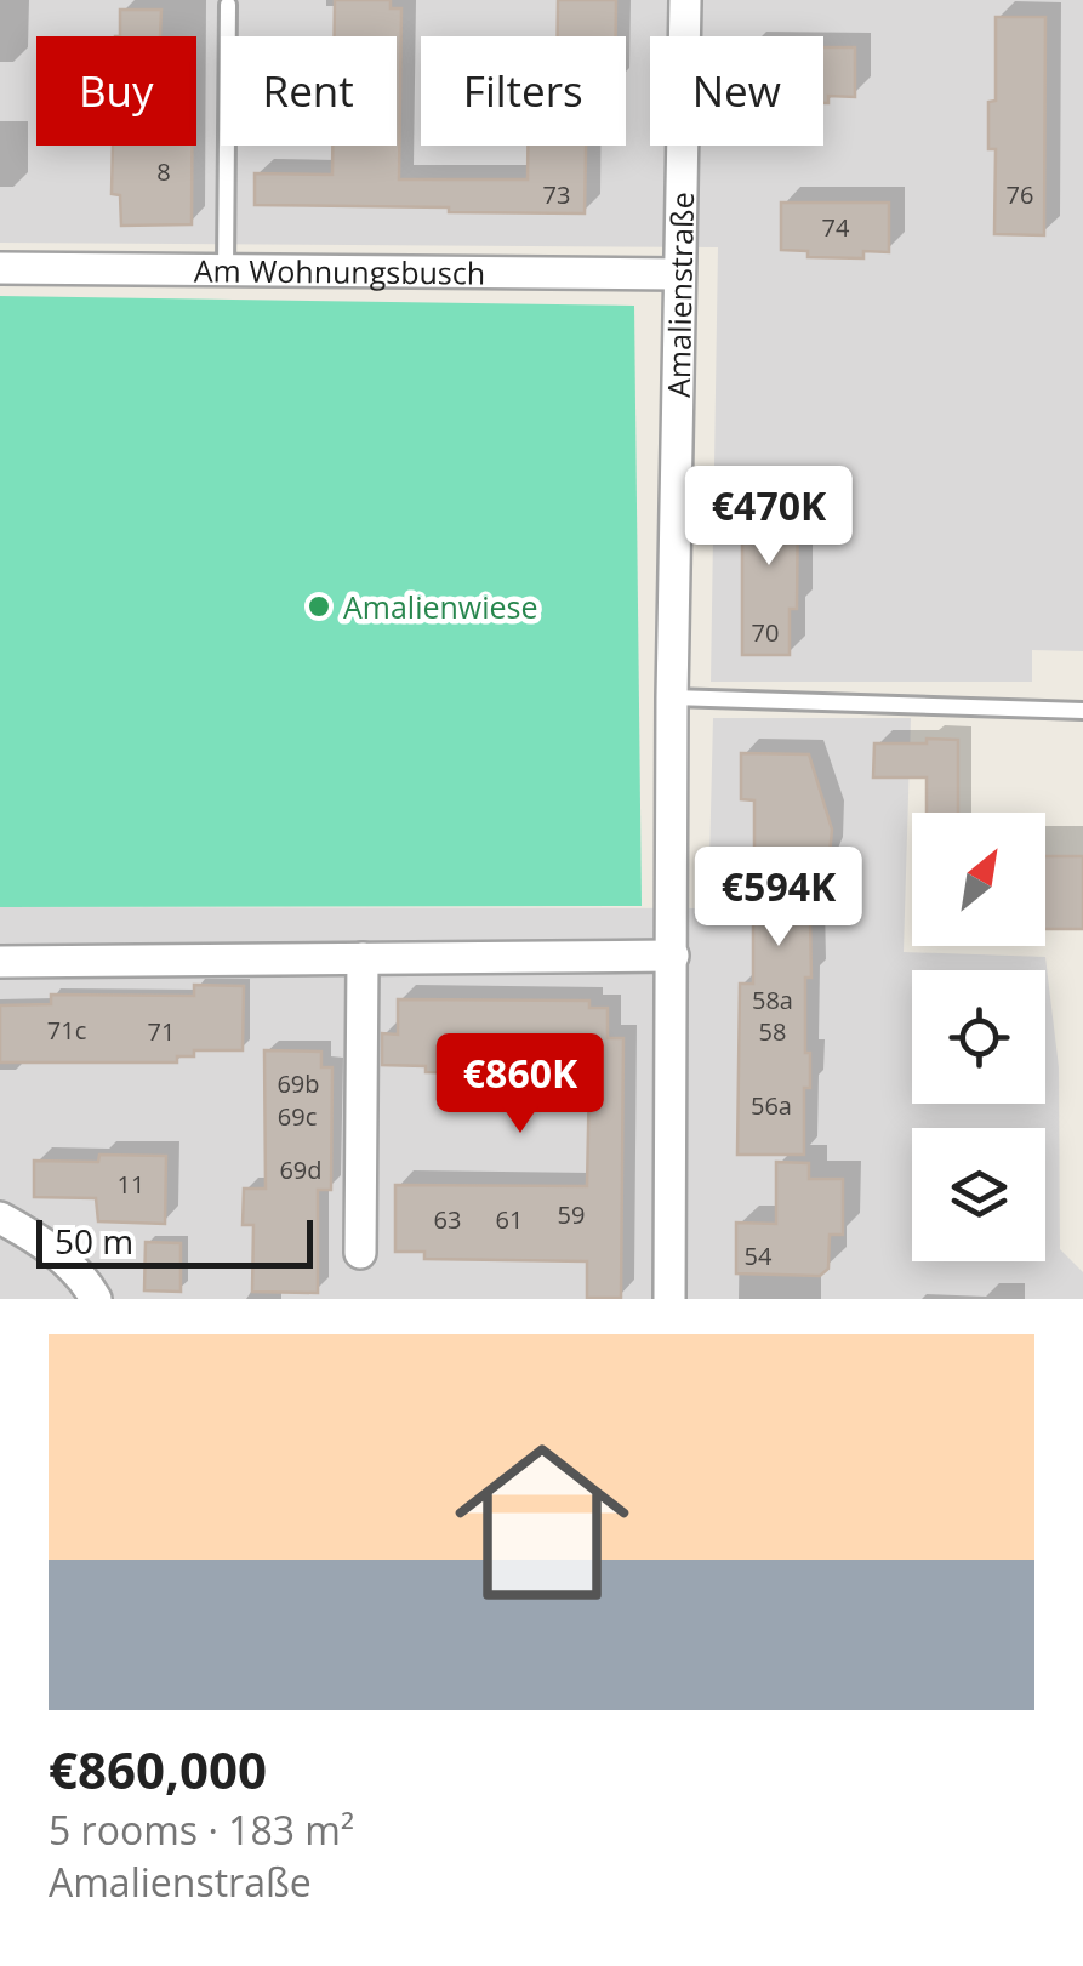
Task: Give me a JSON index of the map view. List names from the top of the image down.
{
  "streets": {
    "street": ["Am Wohnungsbusch", "Amalienstraße"]
  },
  "crossings": [
    ["Am Wohnungsbusch", "Amalienstraße"]
  ],
  "places": ["Amalienwiese"],
  "house_numbers": [
    "8",
    "73",
    "76",
    "74",
    "70",
    "58a",
    "71c",
    "71",
    "58",
    "69b",
    "56a",
    "69c",
    "69d",
    "11",
    "59",
    "63",
    "61",
    "54"
  ],
  "scale_bar": "50 m",
  "north": "top right",
  "page": {
    "chip": [
      "Buy",
      "Rent",
      "Filters",
      "New"
    ],
    "price": ["€470K", "€594K", "€860K"],
    "scale": "50 m",
    "list": [
      {
        "name": "€860,000",
        "note": "5 rooms · 183 m² · Amalienstraße"
      }
    ]
  }
}
